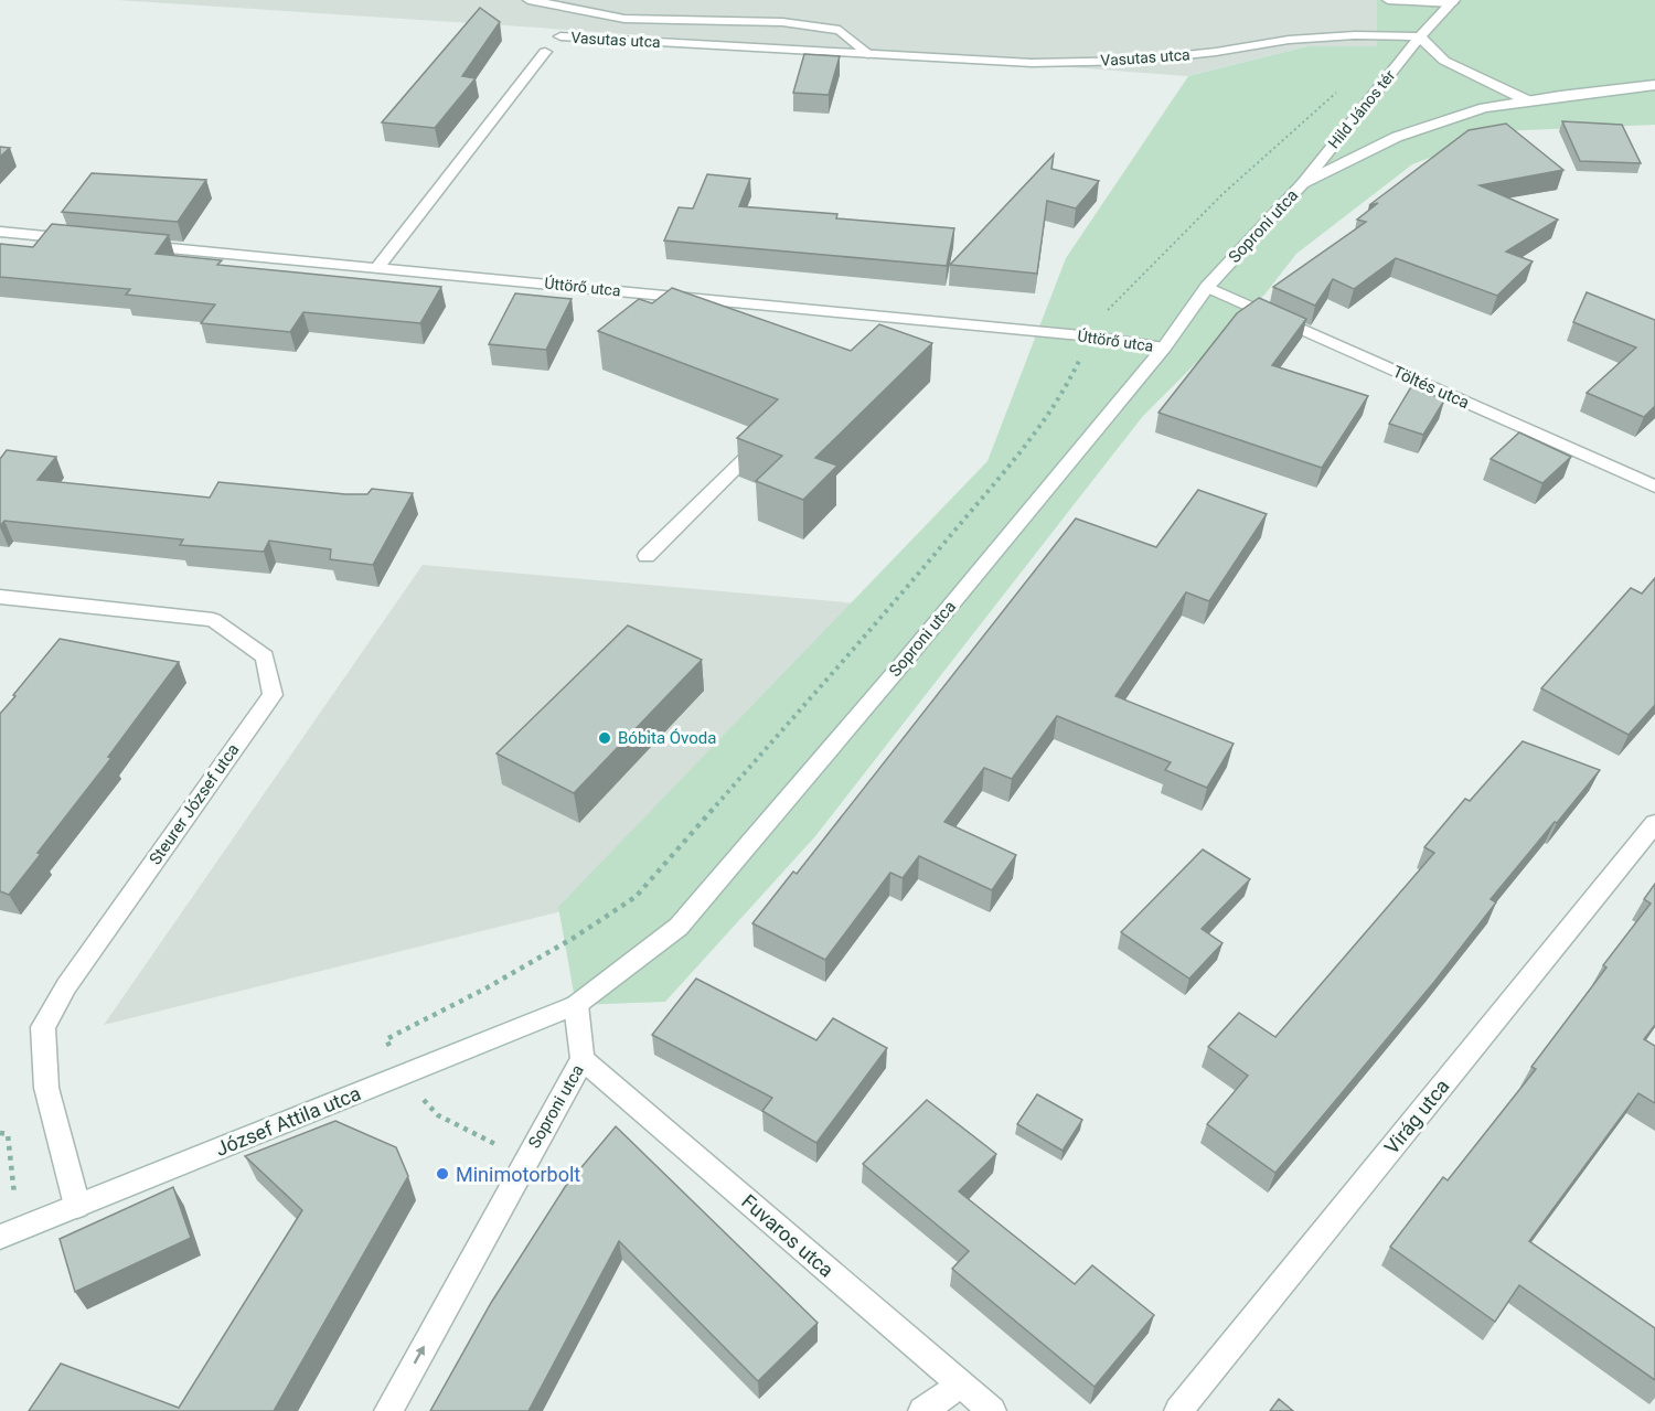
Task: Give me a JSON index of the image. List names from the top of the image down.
{
  "streets": {
    "street": [
      "Vasutas utca",
      "Hild János tér",
      "Soproni utca",
      "Úttörő utca",
      "Töltés utca",
      "Steurer József utca",
      "Virág utca",
      "József Attila utca",
      "Fuvaros utca"
    ]
  },
  "crossings": [
    ["Vasutas utca", "Hild János tér"],
    ["Hild János tér", "Soproni utca"],
    ["Soproni utca", "Úttörő utca"],
    ["Soproni utca", "Töltés utca"],
    ["Soproni utca", "József Attila utca"],
    ["Soproni utca", "Fuvaros utca"],
    ["Steurer József utca", "József Attila utca"]
  ],
  "places": ["Bóbita Óvoda", "Minimotorbolt"]
}
